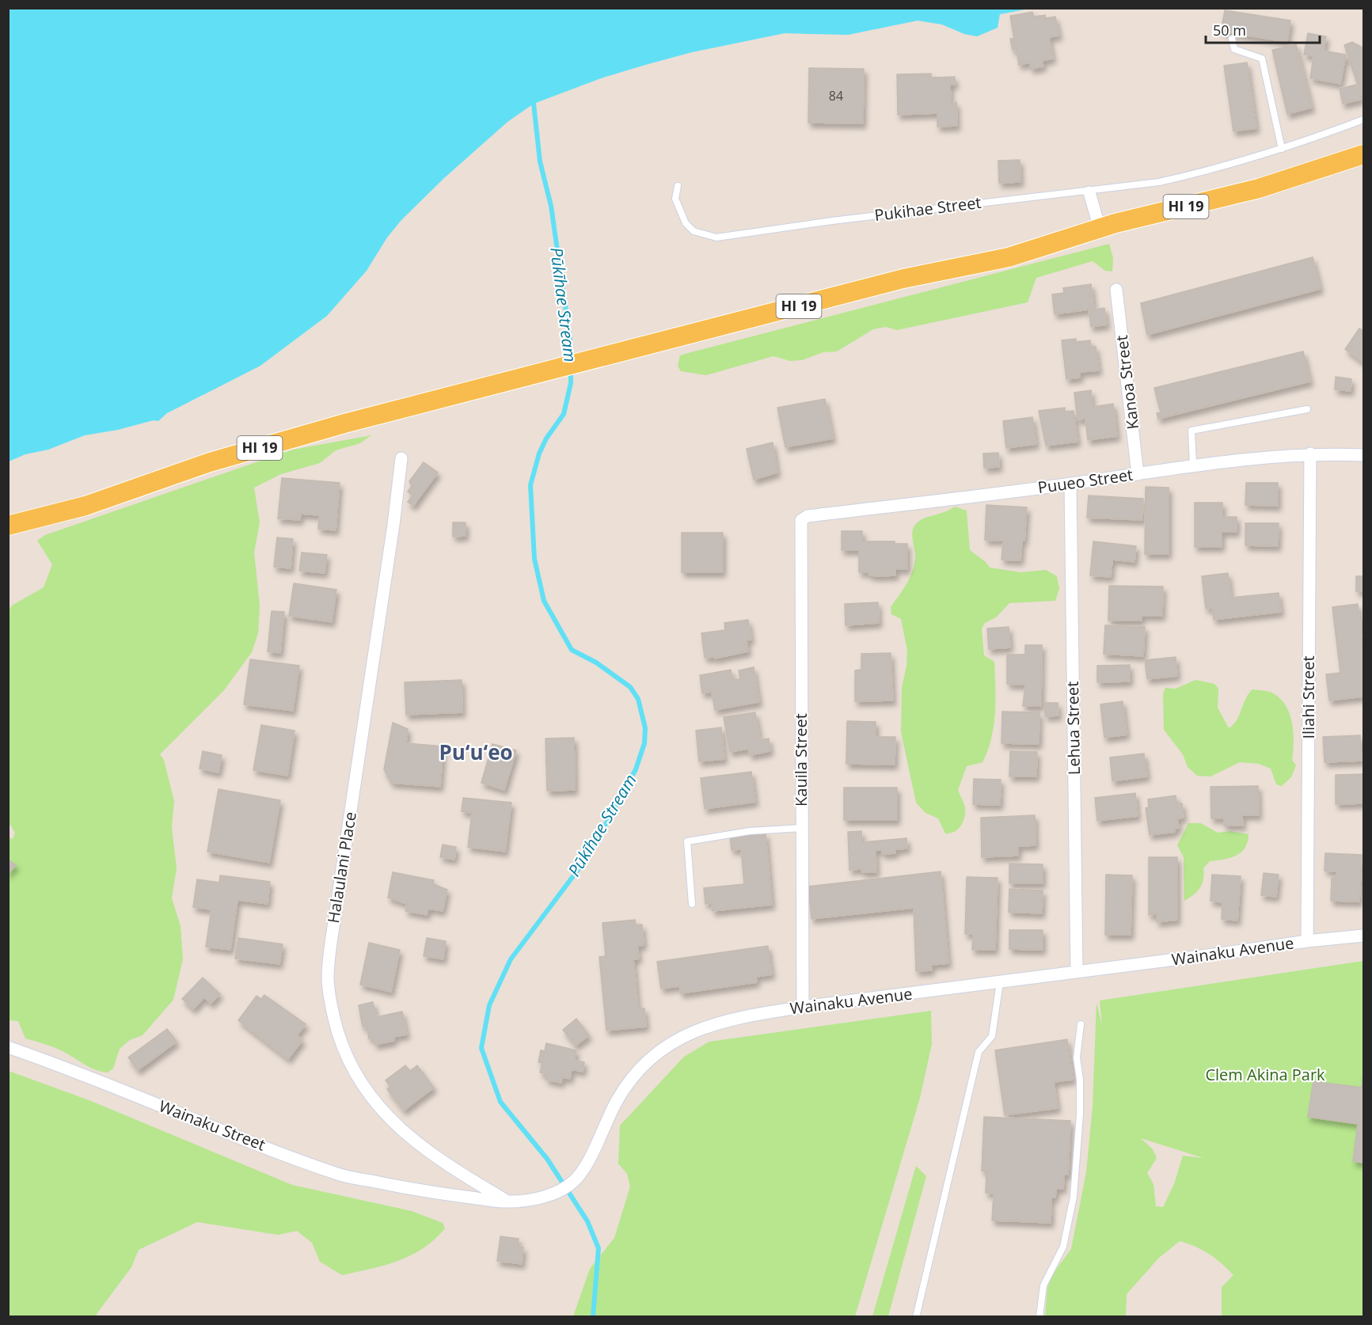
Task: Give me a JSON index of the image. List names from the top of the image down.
{
  "streets": {
    "main road": ["HI 19"],
    "street": [
      "Kanoa Street",
      "Puueo Street",
      "Iliahi Street",
      "Lehua Street",
      "Kauila Street",
      "Halaulani Place",
      "Wainaku Avenue",
      "Wainaku Street"
    ],
    "lane": ["Pukihae Street"]
  },
  "crossings": [
    ["Kanoa Street", "Puueo Street"],
    ["Puueo Street", "Iliahi Street"],
    ["Puueo Street", "Lehua Street"],
    ["Puueo Street", "Kauila Street"],
    ["Iliahi Street", "Wainaku Avenue"],
    ["Lehua Street", "Wainaku Avenue"],
    ["Kauila Street", "Wainaku Avenue"],
    ["Halaulani Place", "Wainaku Avenue"],
    ["Wainaku Avenue", "Wainaku Street"]
  ],
  "districts": ["Pu‘u‘eo"],
  "water": ["Pūkīhae Stream"],
  "parks": ["Clem Akina Park"],
  "house_numbers": ["84"],
  "scale_bar": "50 m"
}
